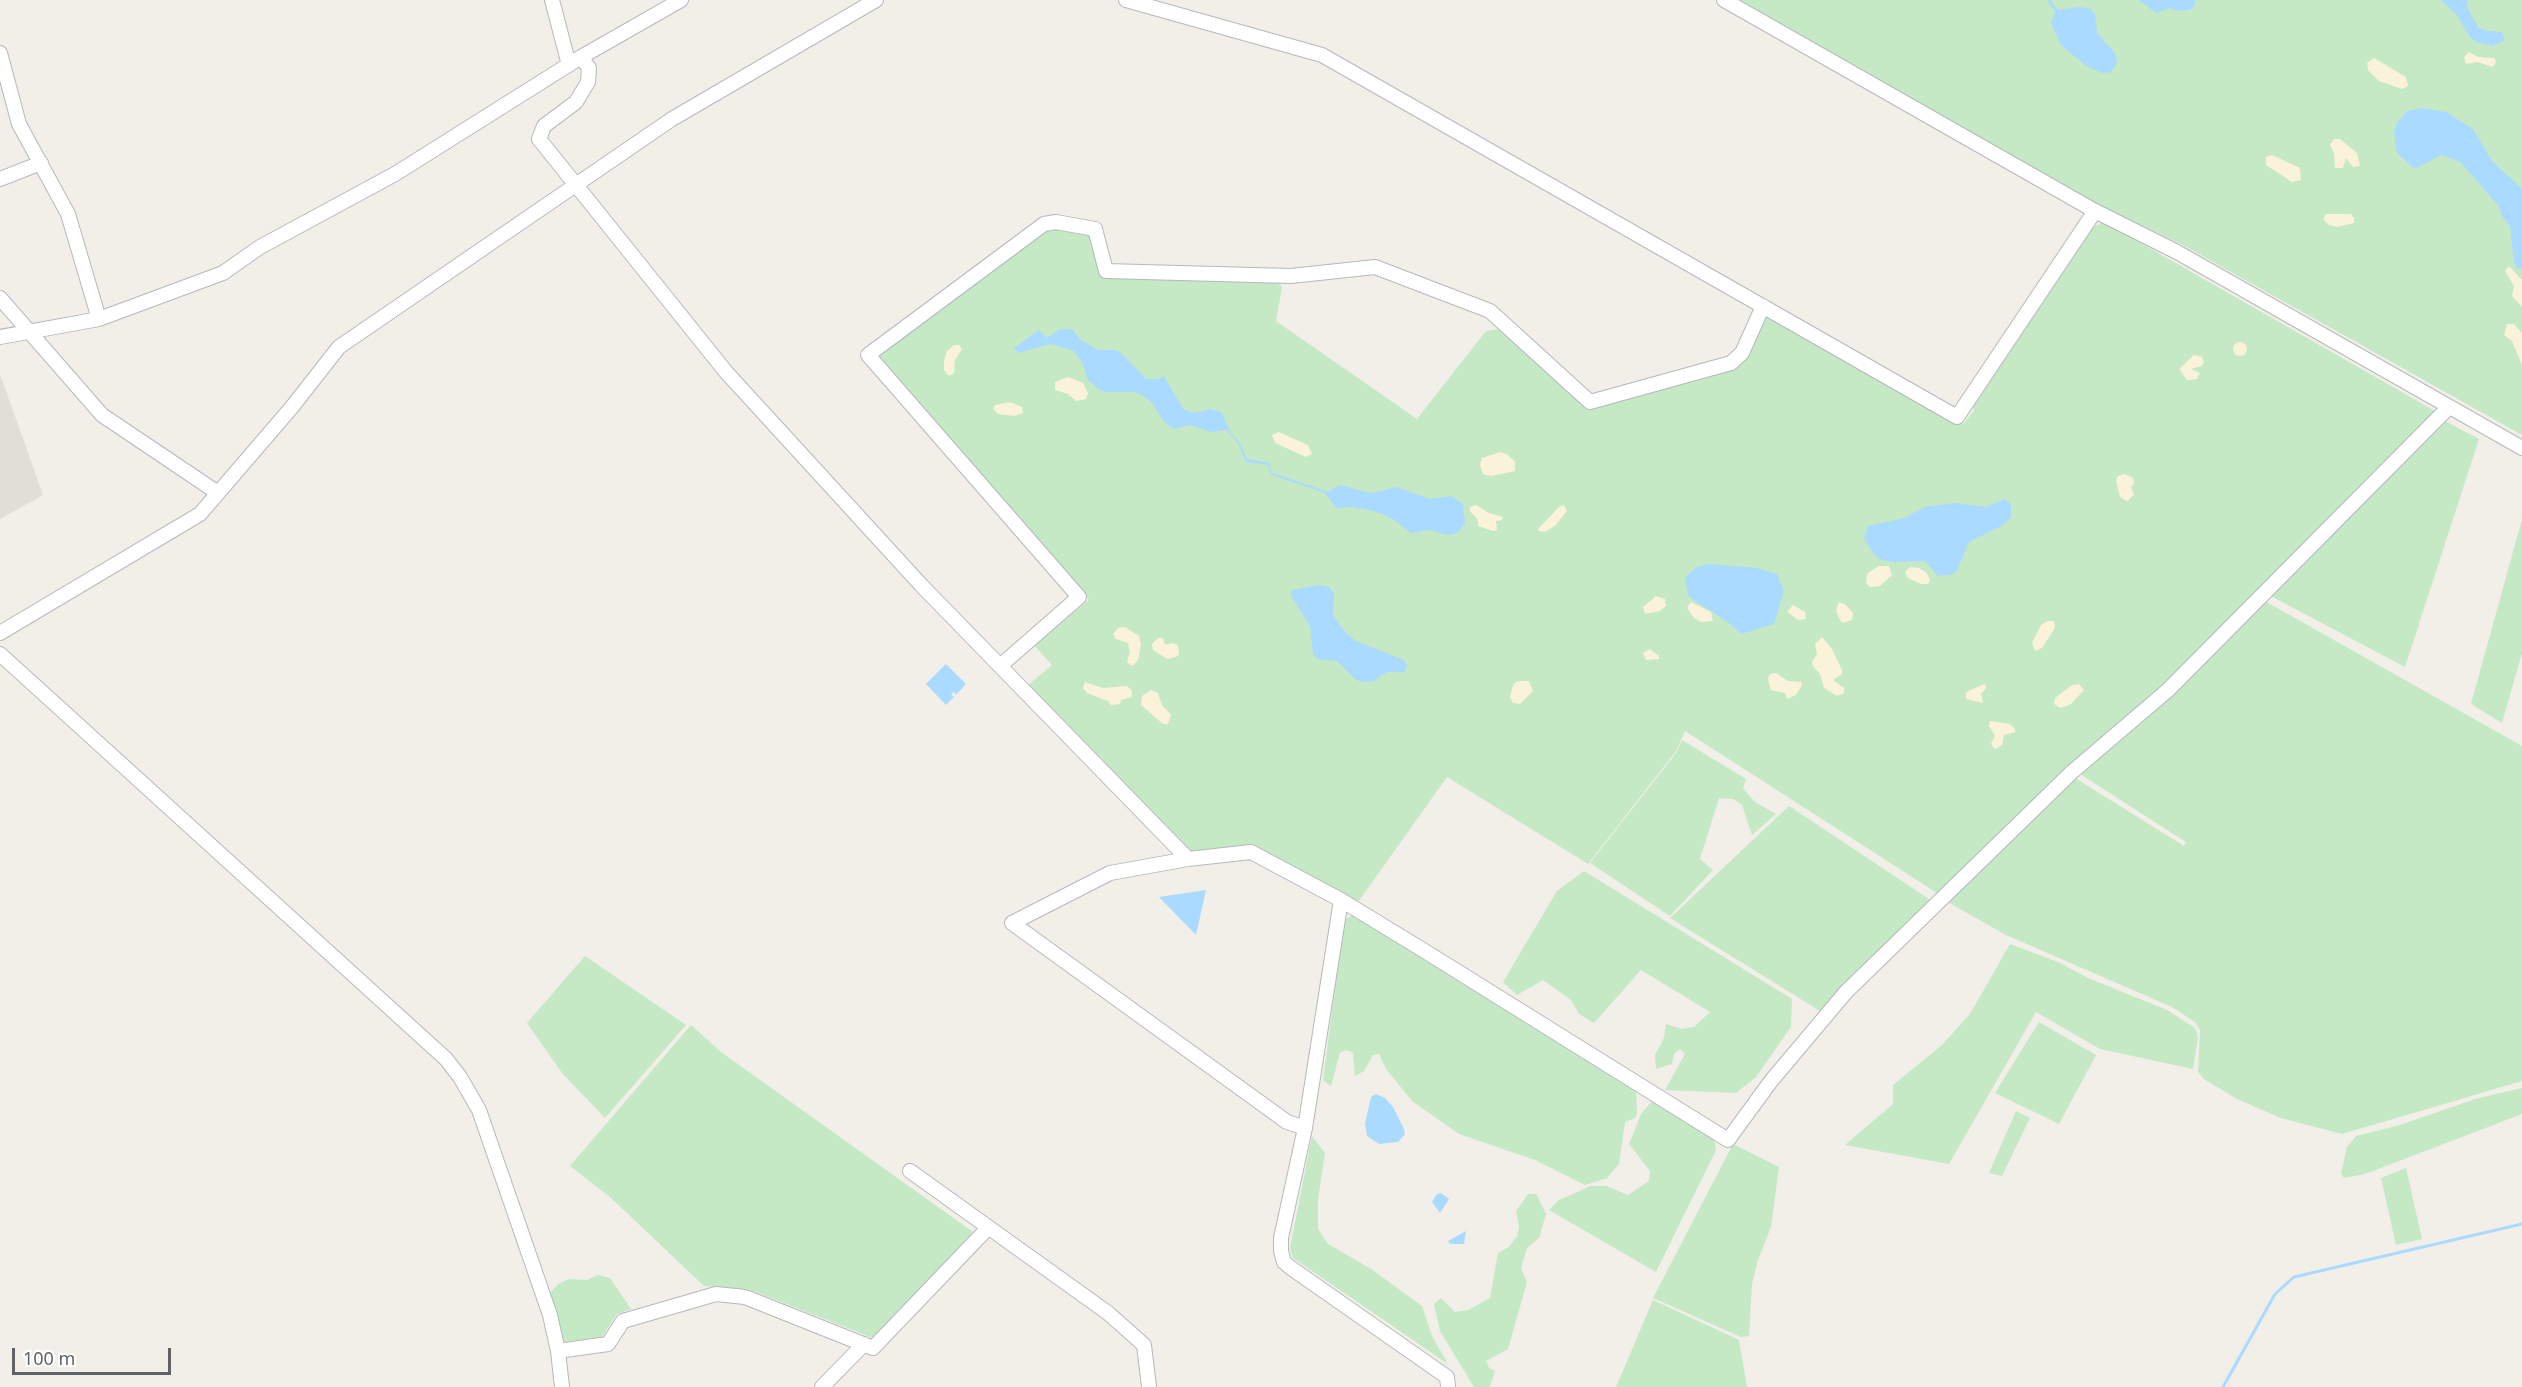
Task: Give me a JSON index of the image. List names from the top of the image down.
{
  "scale_bar": "100 m"
}
